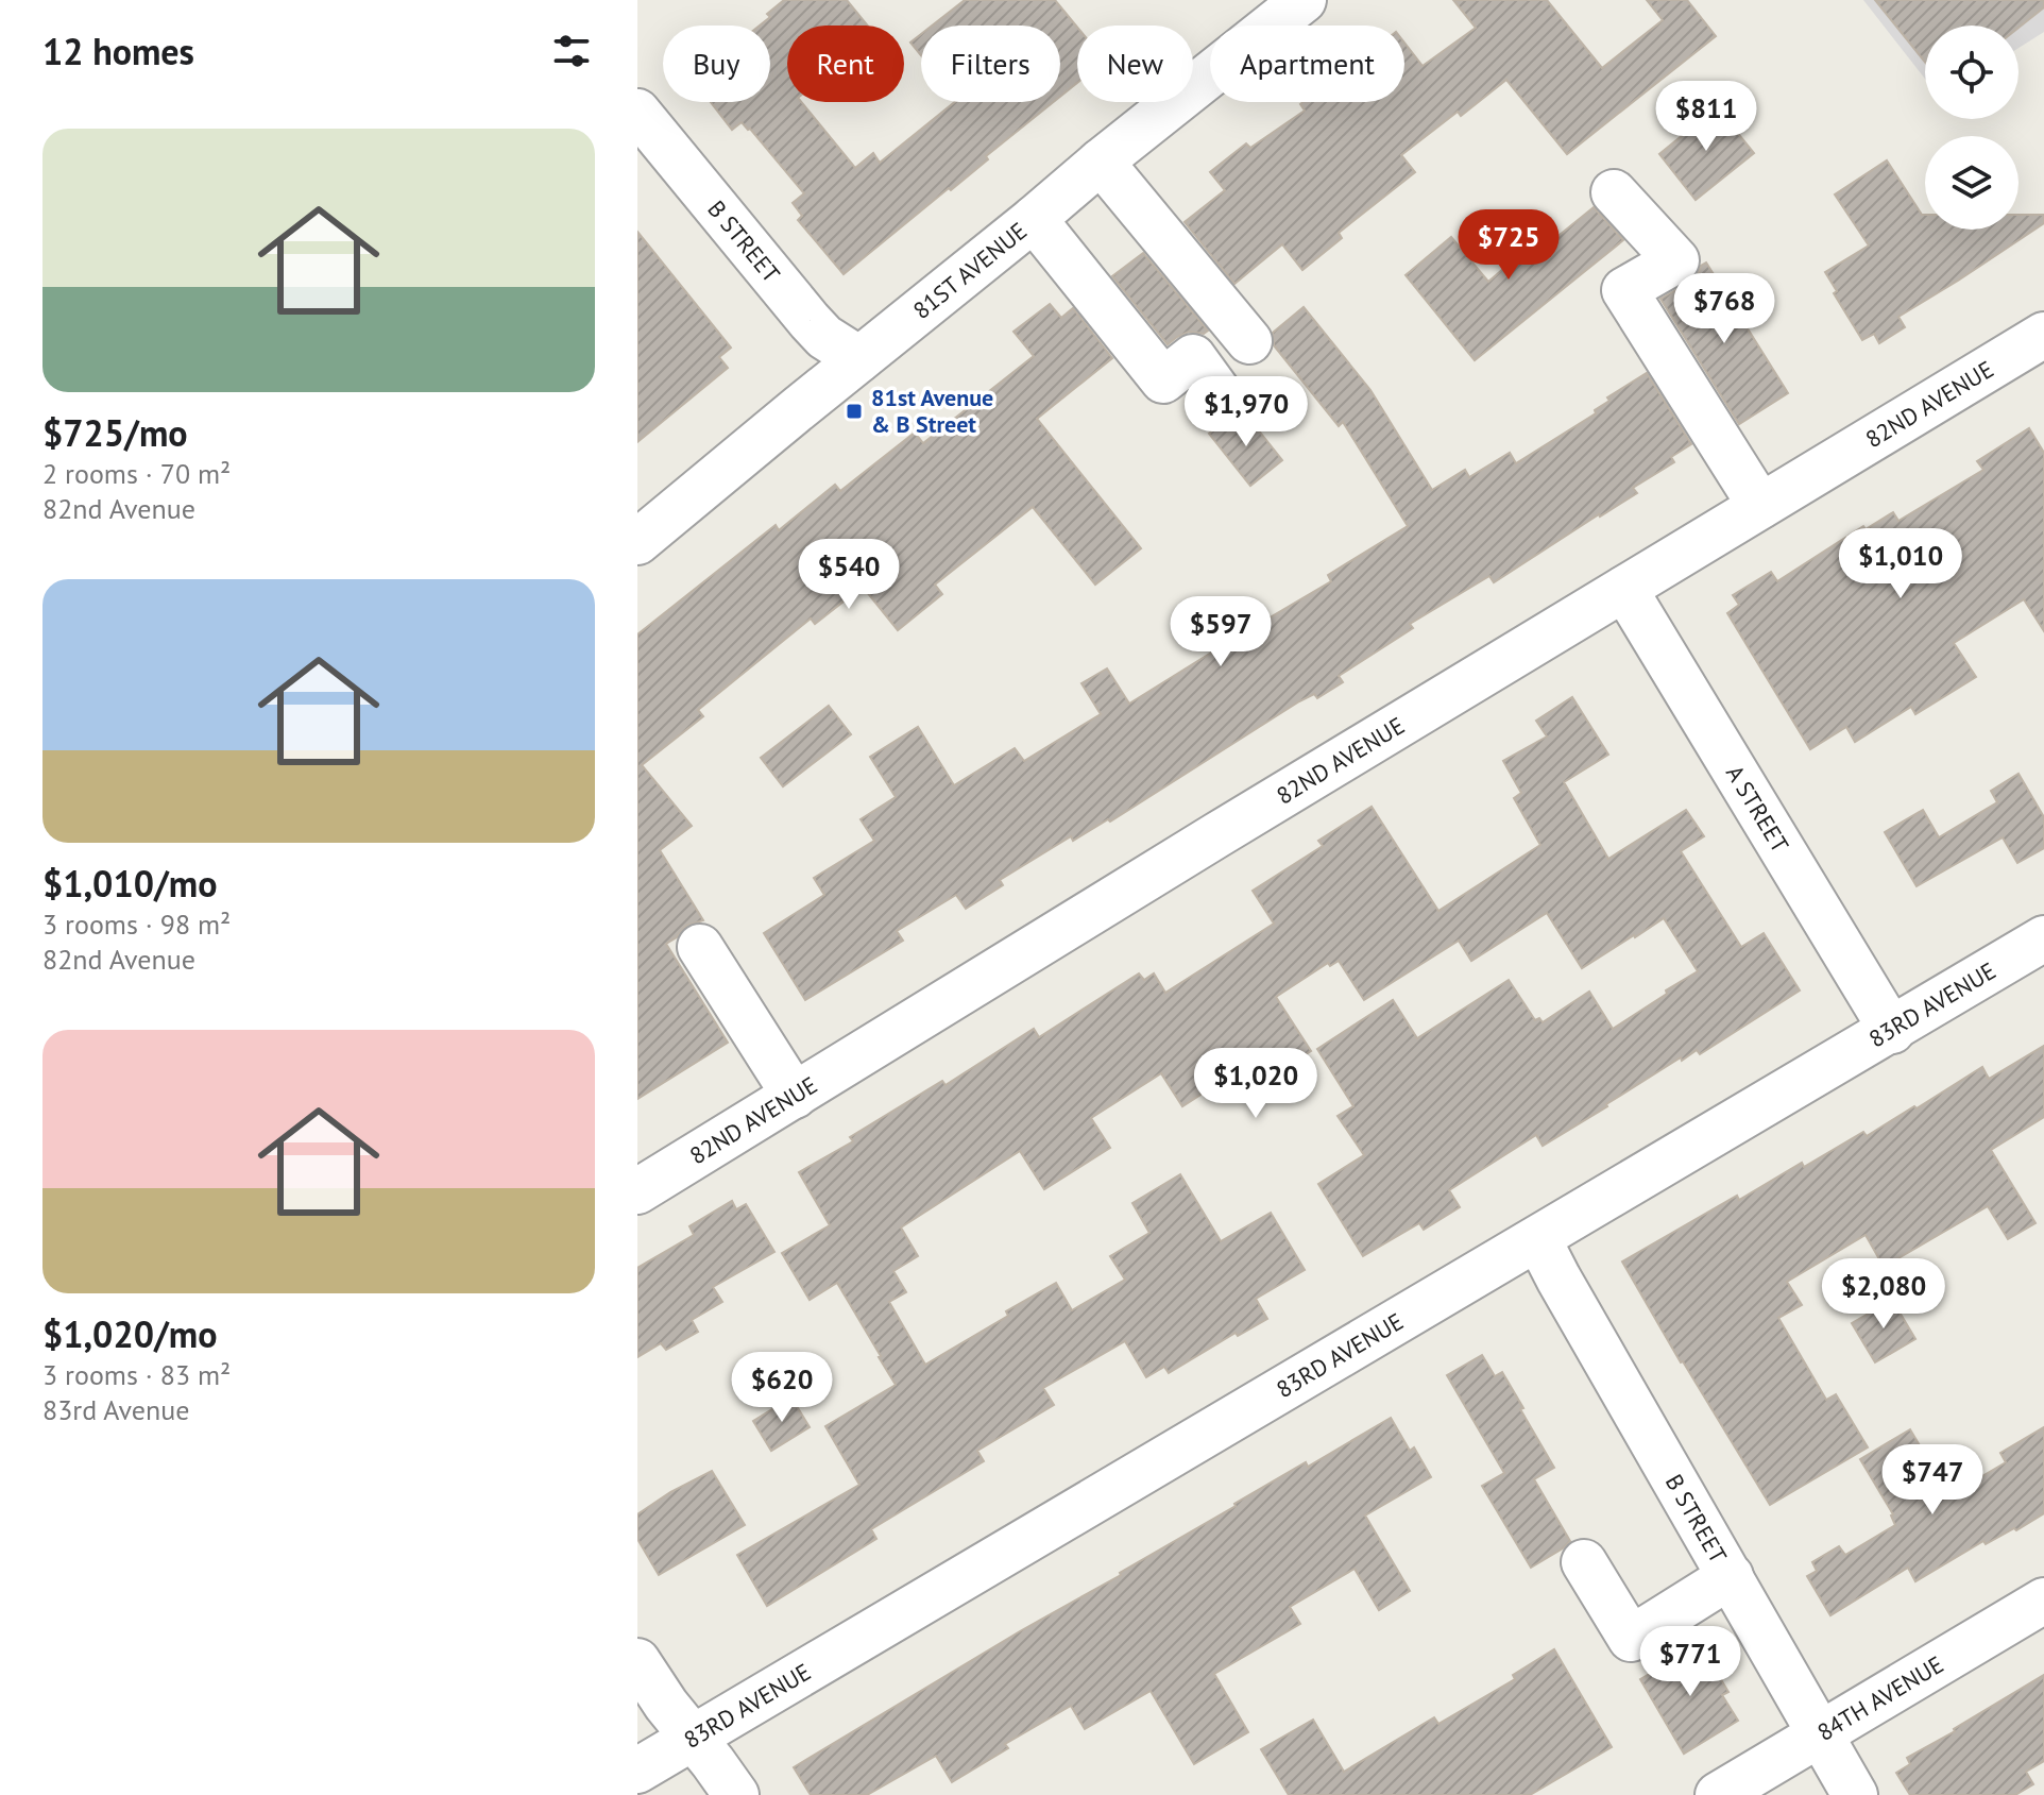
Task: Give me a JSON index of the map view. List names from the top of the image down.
{
  "streets": {
    "street": [
      "B STREET",
      "81ST AVENUE",
      "82ND AVENUE",
      "A STREET",
      "83RD AVENUE",
      "84TH AVENUE"
    ]
  },
  "crossings": [
    ["B STREET", "81ST AVENUE"],
    ["B STREET", "83RD AVENUE"],
    ["B STREET", "84TH AVENUE"],
    ["82ND AVENUE", "A STREET"],
    ["A STREET", "83RD AVENUE"]
  ],
  "places": {
    "transit": ["81st Avenue & B Street"]
  },
  "page": {
    "heading": "12 homes",
    "chip": [
      "Buy",
      "Rent",
      "Filters",
      "New",
      "Apartment"
    ],
    "price": [
      "$811",
      "$725",
      "$768",
      "$1,970",
      "$1,010",
      "$540",
      "$597",
      "$1,020",
      "$2,080",
      "$620",
      "$747",
      "$771"
    ],
    "list": [
      {
        "name": "$725/mo",
        "note": "2 rooms · 70 m² · 82nd Avenue"
      },
      {
        "name": "$1,010/mo",
        "note": "3 rooms · 98 m² · 82nd Avenue"
      },
      {
        "name": "$1,020/mo",
        "note": "3 rooms · 83 m² · 83rd Avenue"
      }
    ]
  }
}
